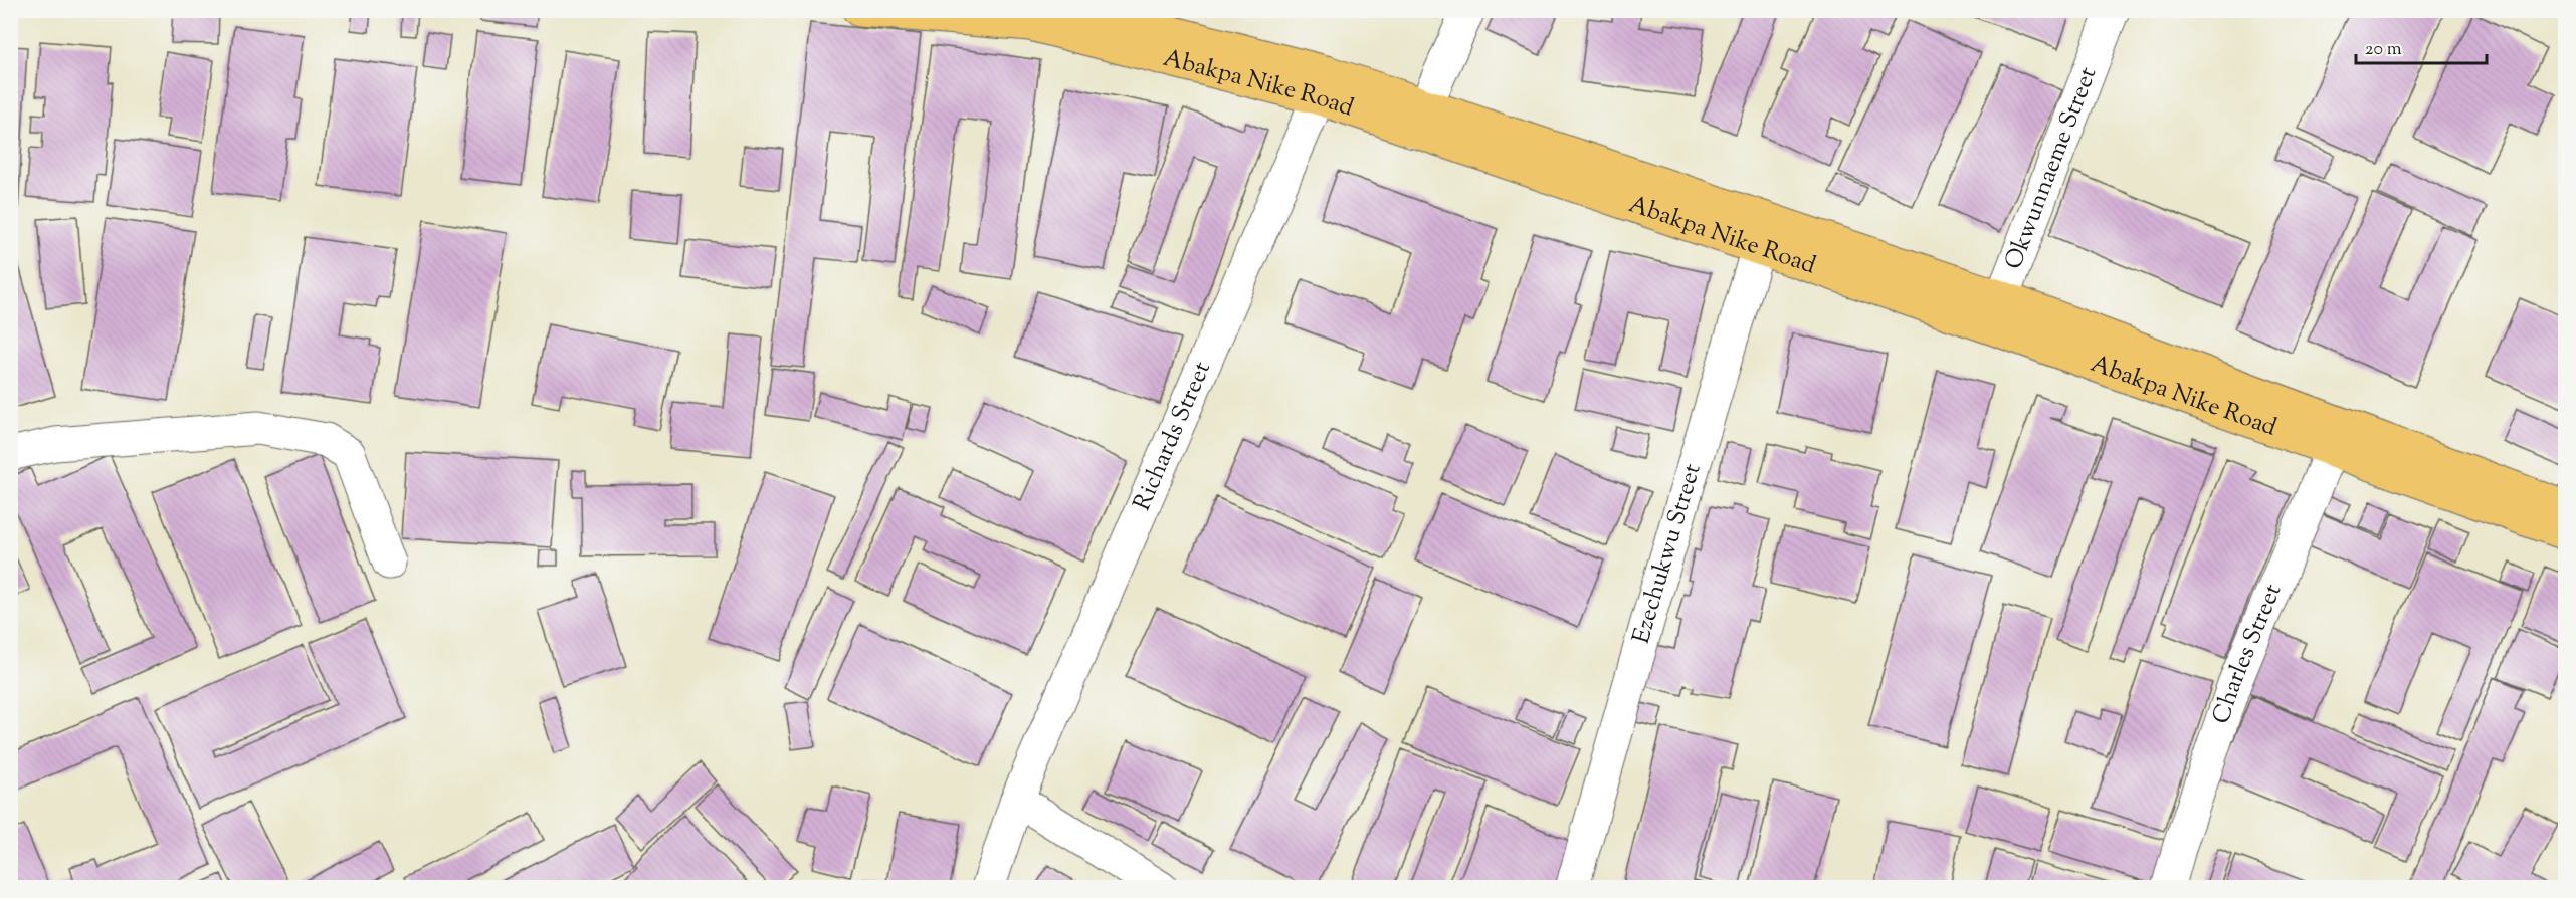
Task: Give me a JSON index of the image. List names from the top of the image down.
{
  "streets": {
    "main road": ["Abakpa Nike Road"],
    "street": [
      "Okwunnaeme Street",
      "Richards Street",
      "Ezechukwu Street",
      "Charles Street"
    ]
  },
  "crossings": [
    ["Abakpa Nike Road", "Okwunnaeme Street"],
    ["Abakpa Nike Road", "Richards Street"],
    ["Abakpa Nike Road", "Ezechukwu Street"],
    ["Abakpa Nike Road", "Charles Street"]
  ],
  "scale_bar": "20 m"
}
